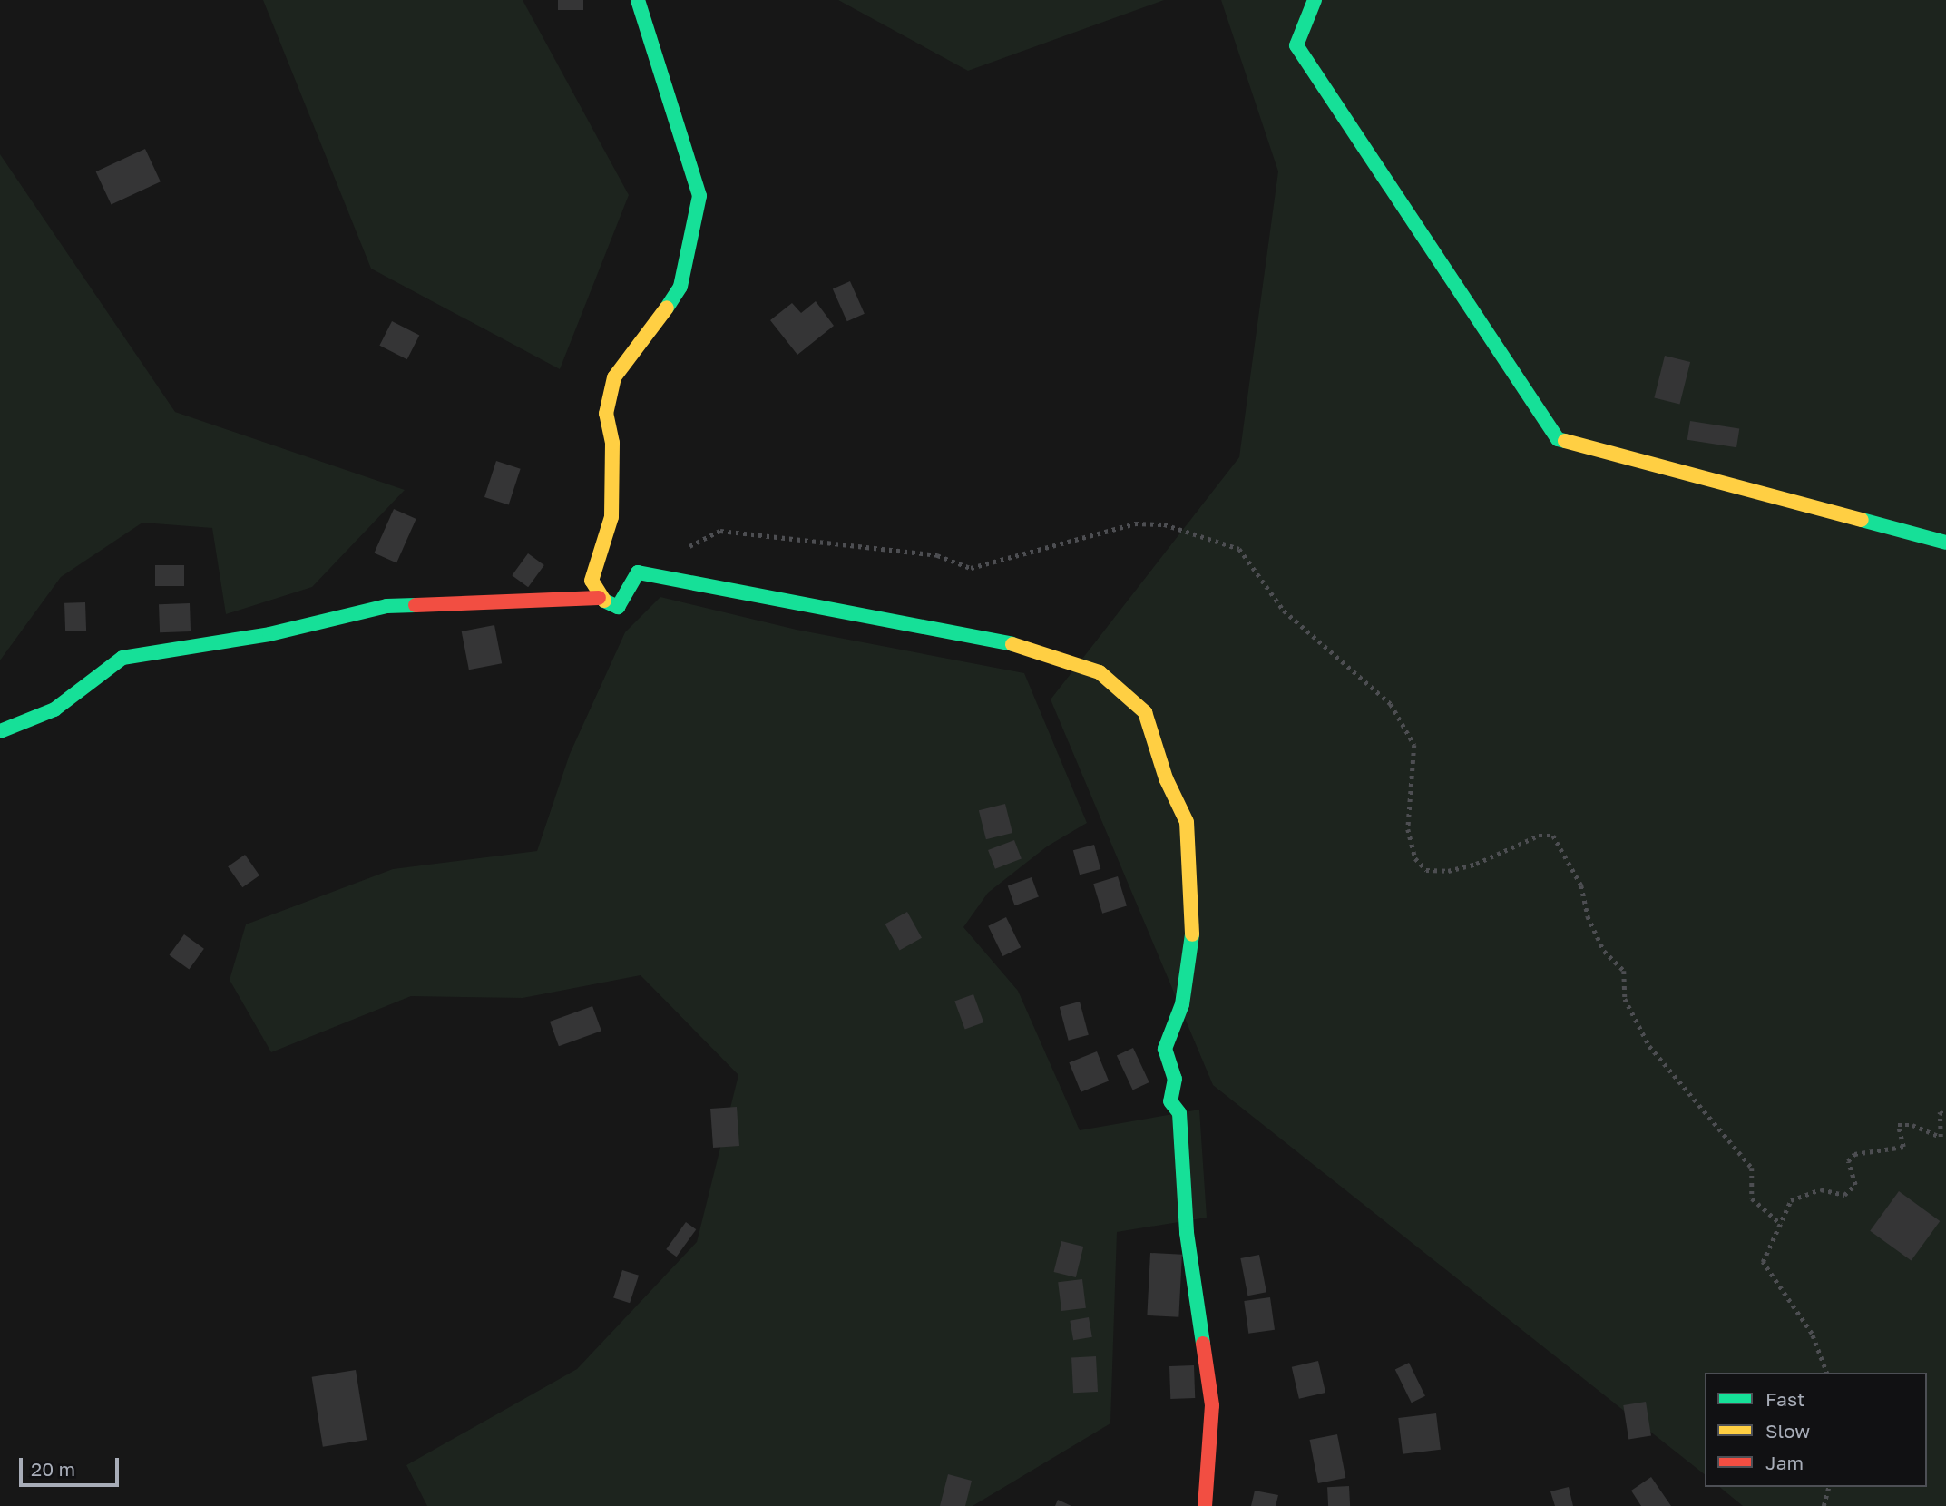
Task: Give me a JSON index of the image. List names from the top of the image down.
{
  "legend": ["Fast", "Slow", "Jam"],
  "scale_bar": "20 m"
}
